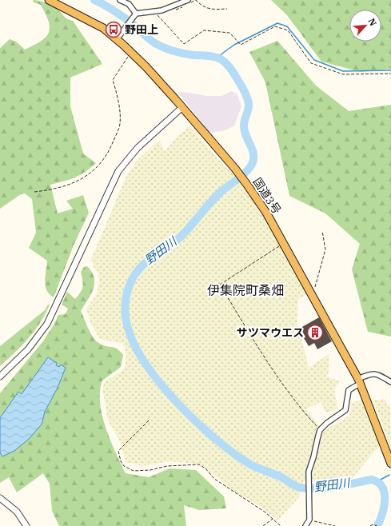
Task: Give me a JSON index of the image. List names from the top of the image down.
{
  "streets": {
    "highway": ["国道3号"]
  },
  "districts": ["伊集院町桑畑"],
  "water": ["野田川"],
  "places": {
    "bus stop": ["野田上"],
    "building": ["サツマウエス"]
  },
  "north": "top right"
}
